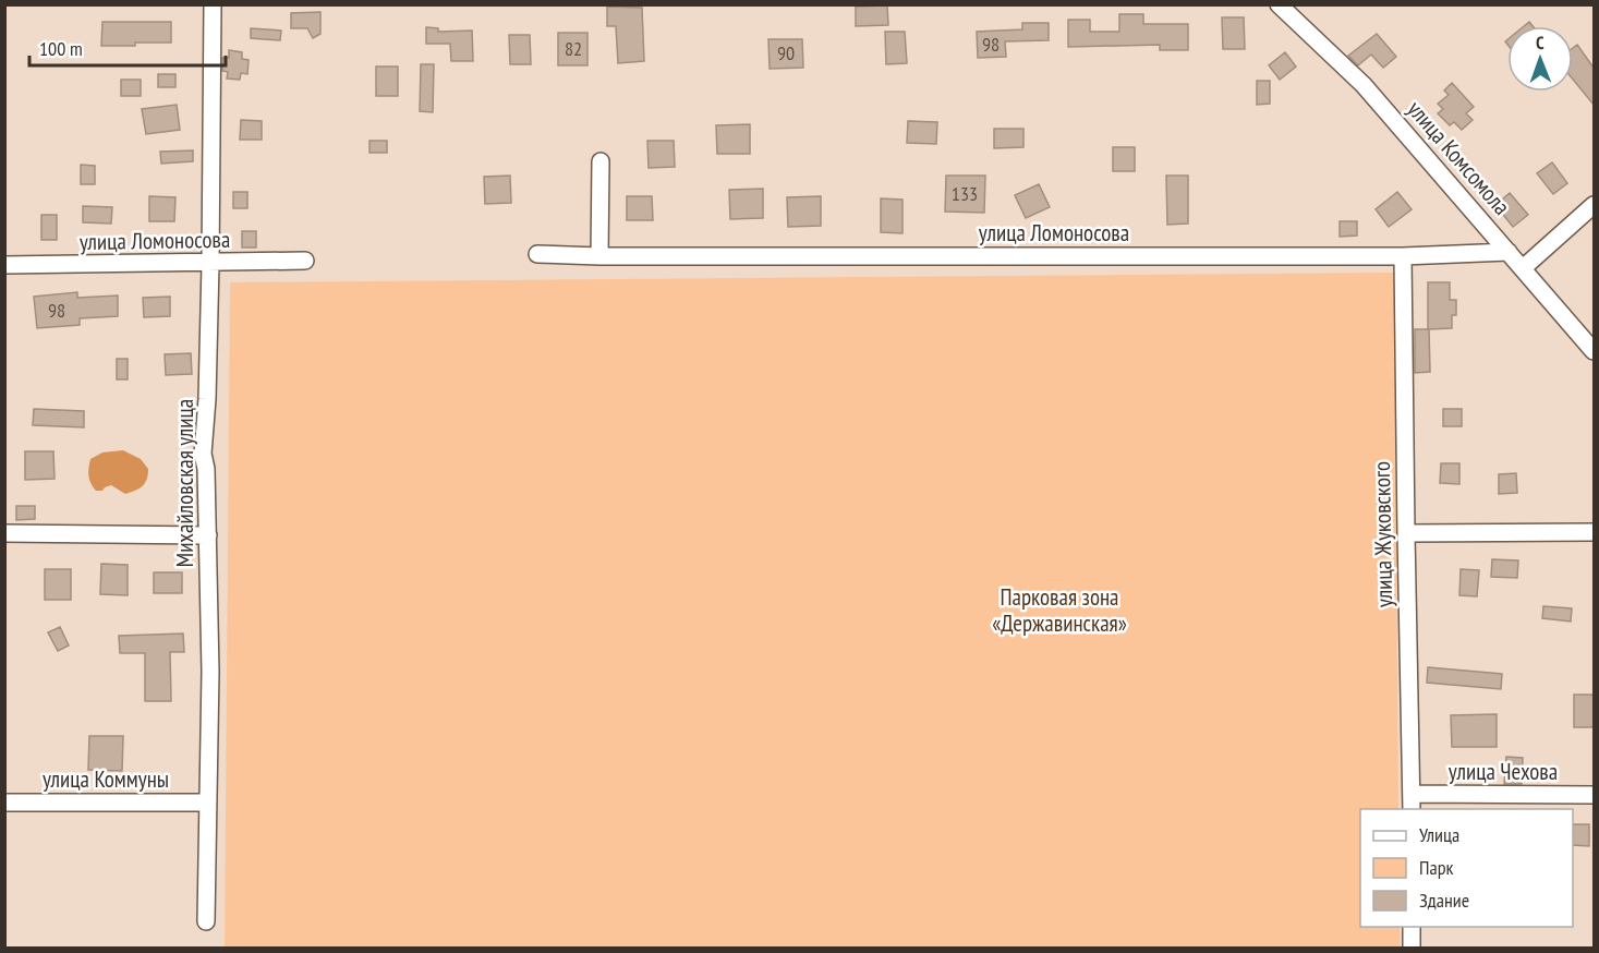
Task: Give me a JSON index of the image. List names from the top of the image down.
{
  "streets": {
    "street": [
      "улица Комсомола",
      "улица Ломоносова",
      "Михайловская улица",
      "улица Жуковского",
      "улица Чехова",
      "улица Коммуны"
    ]
  },
  "crossings": [
    ["улица Комсомола", "улица Ломоносова"],
    ["улица Ломоносова", "Михайловская улица"],
    ["улица Ломоносова", "улица Жуковского"],
    ["Михайловская улица", "улица Коммуны"],
    ["улица Жуковского", "улица Чехова"]
  ],
  "parks": ["Парковая зона «Державинская»"],
  "house_numbers": [
    "98",
    "82",
    "90",
    "133",
    "98"
  ],
  "legend": ["Улица", "Парк", "Здание"],
  "scale_bar": "100 m",
  "north": "top"
}
